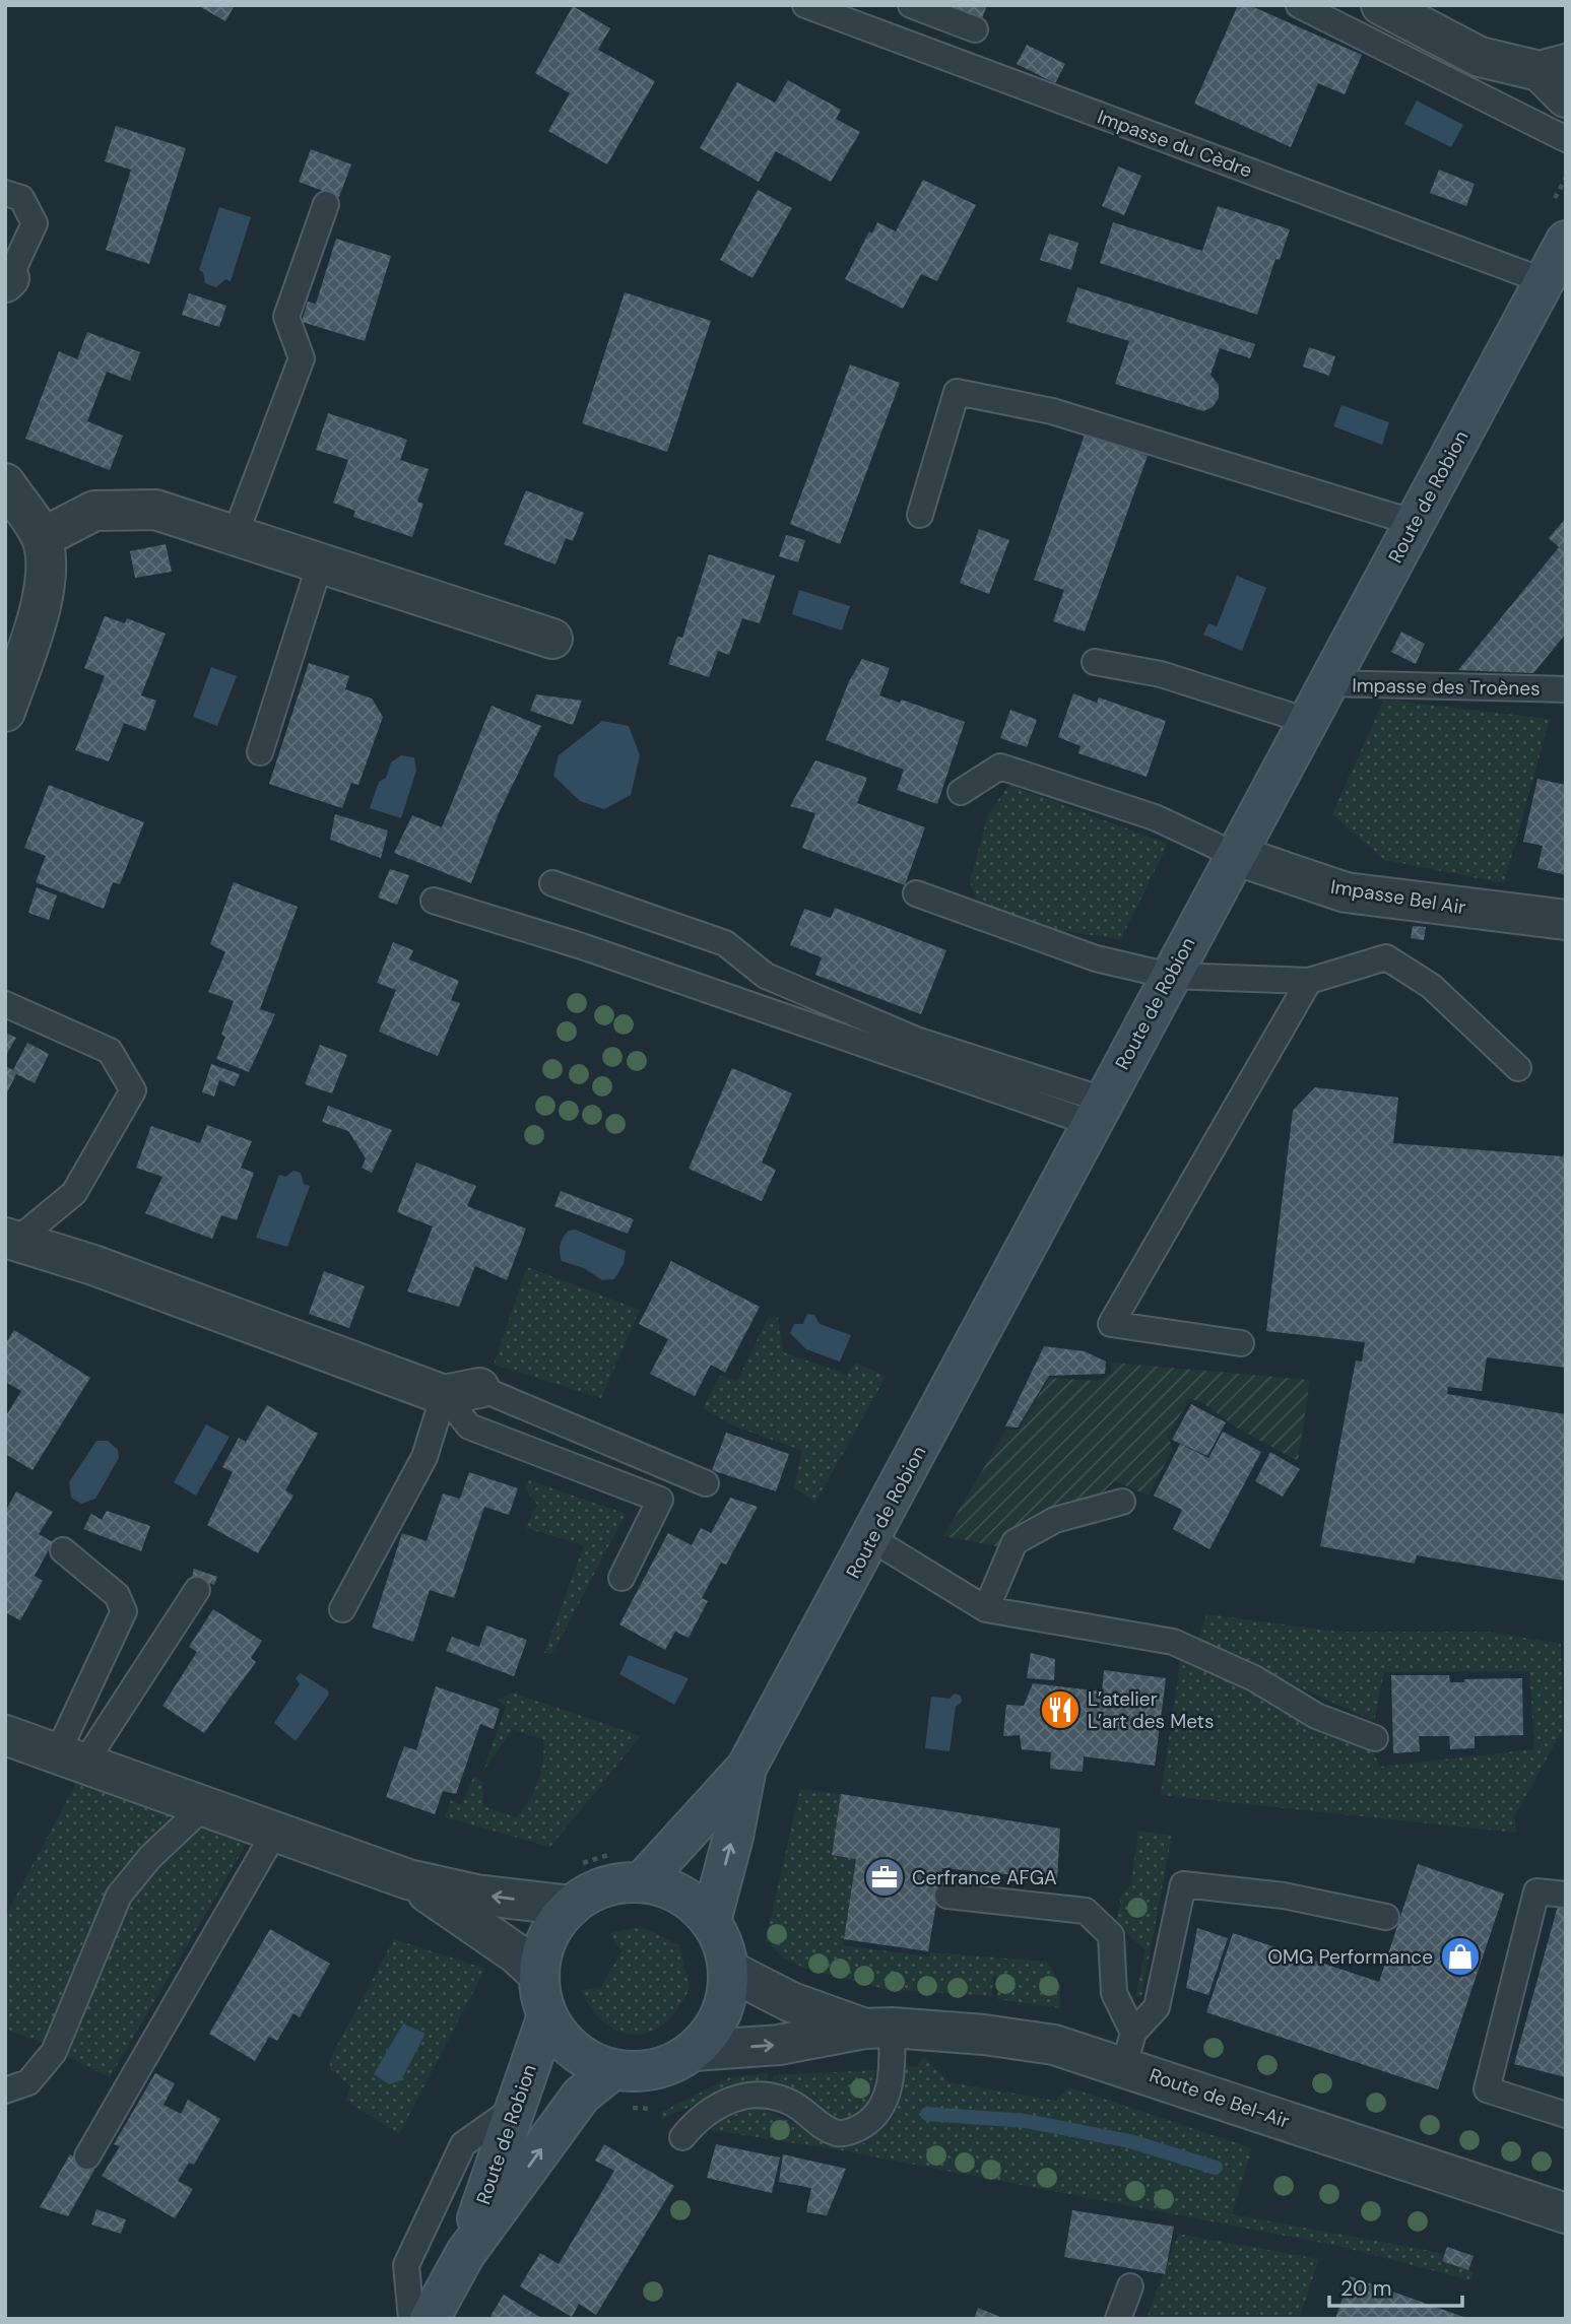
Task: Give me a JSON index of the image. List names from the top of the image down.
{
  "streets": {
    "main road": ["Route de Robion"],
    "street": ["Impasse Bel Air", "Route de Bel-Air"],
    "lane": ["Impasse du Cèdre", "Impasse des Troènes"]
  },
  "crossings": [
    ["Impasse du Cèdre", "Route de Robion"],
    ["Route de Robion", "Impasse des Troènes"],
    ["Route de Robion", "Impasse Bel Air"],
    ["Route de Robion", "Route de Bel-Air"]
  ],
  "places": {
    "restaurant": ["L’atelier L’art des Mets"],
    "office": ["Cerfrance AFGA"],
    "shop": ["OMG Performance"]
  },
  "scale_bar": "20 m"
}
